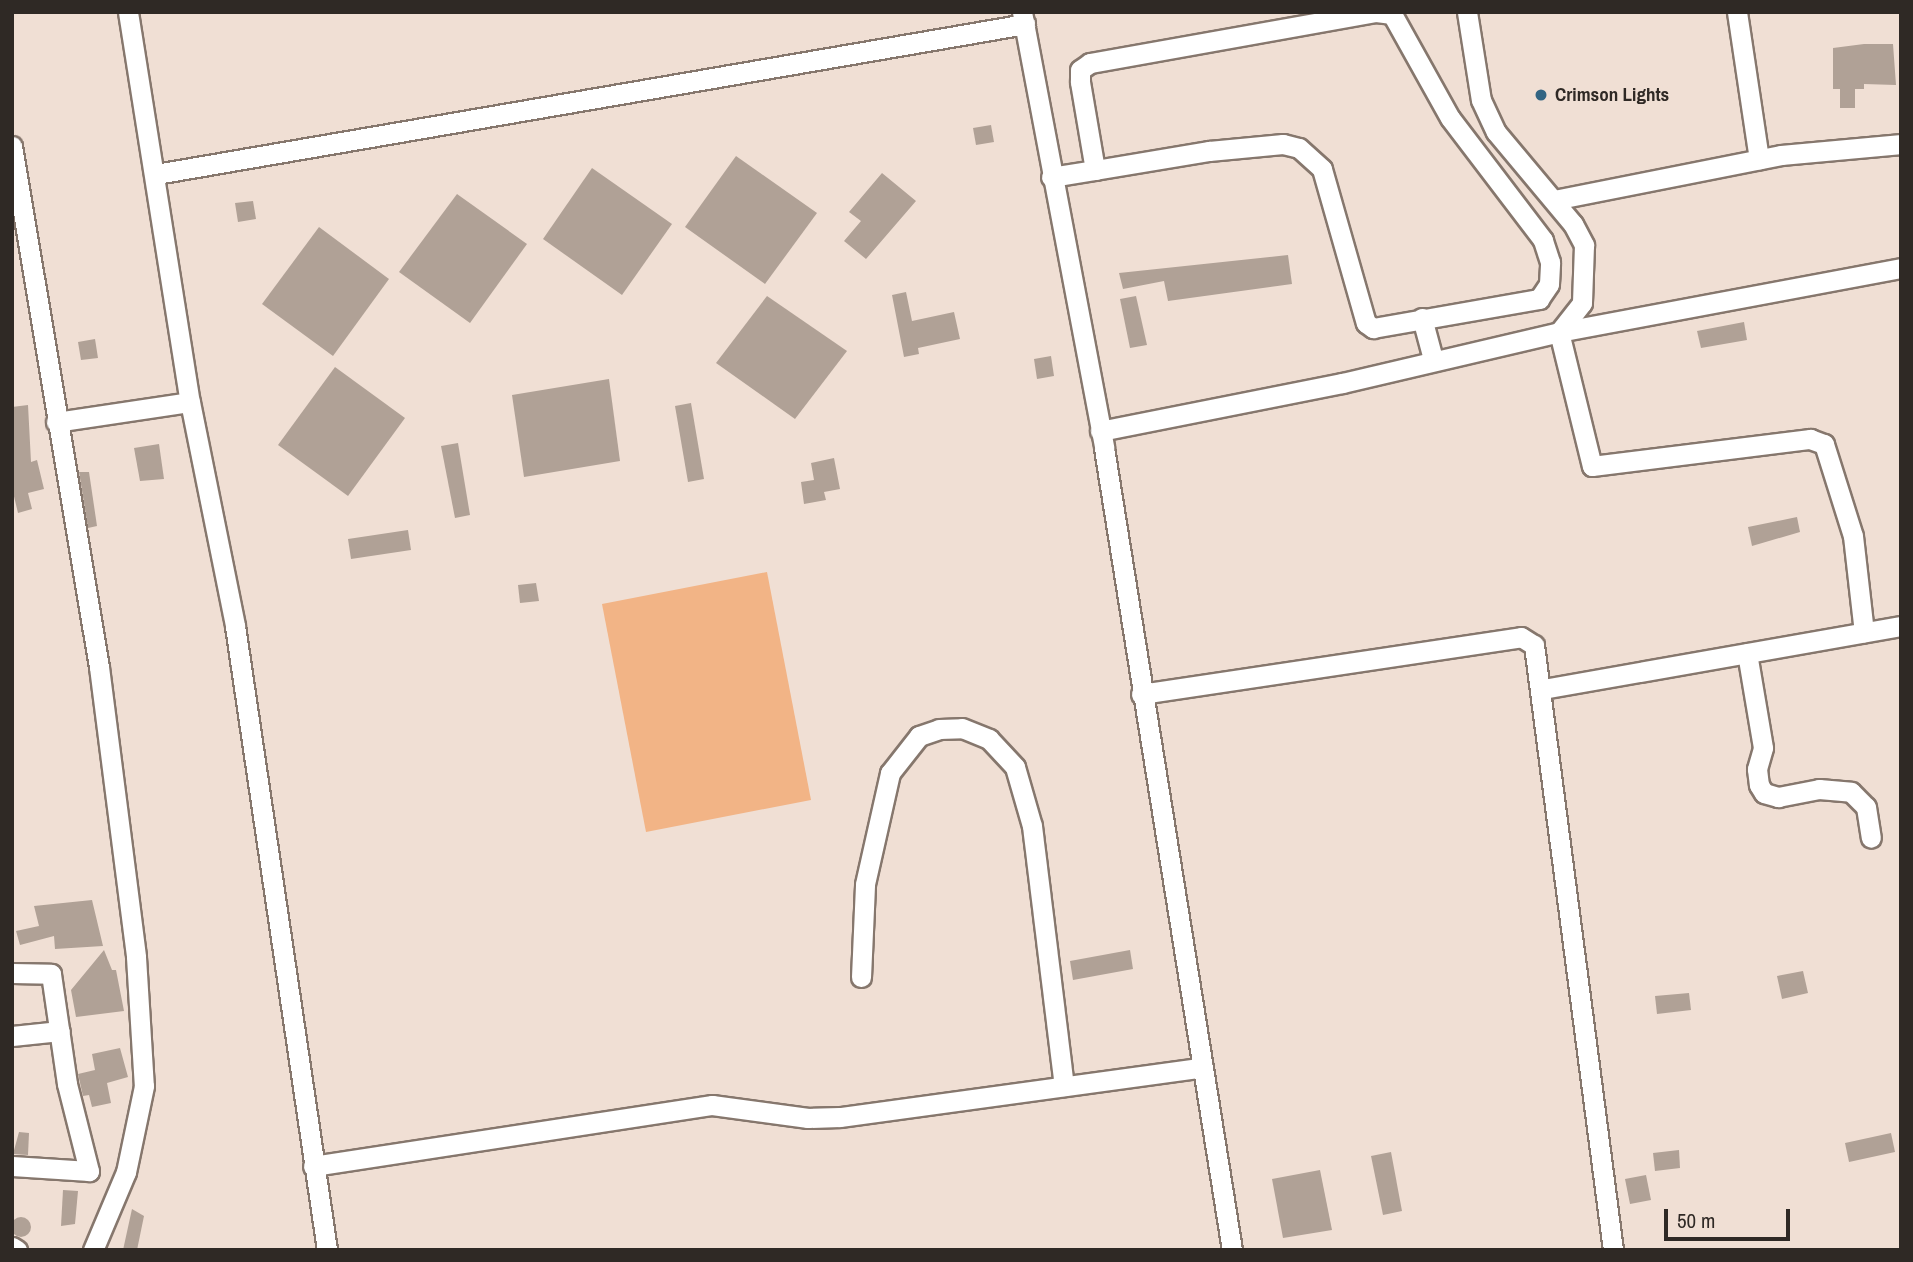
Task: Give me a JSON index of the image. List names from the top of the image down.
{
  "places": ["Crimson Lights"],
  "scale_bar": "50 m"
}
